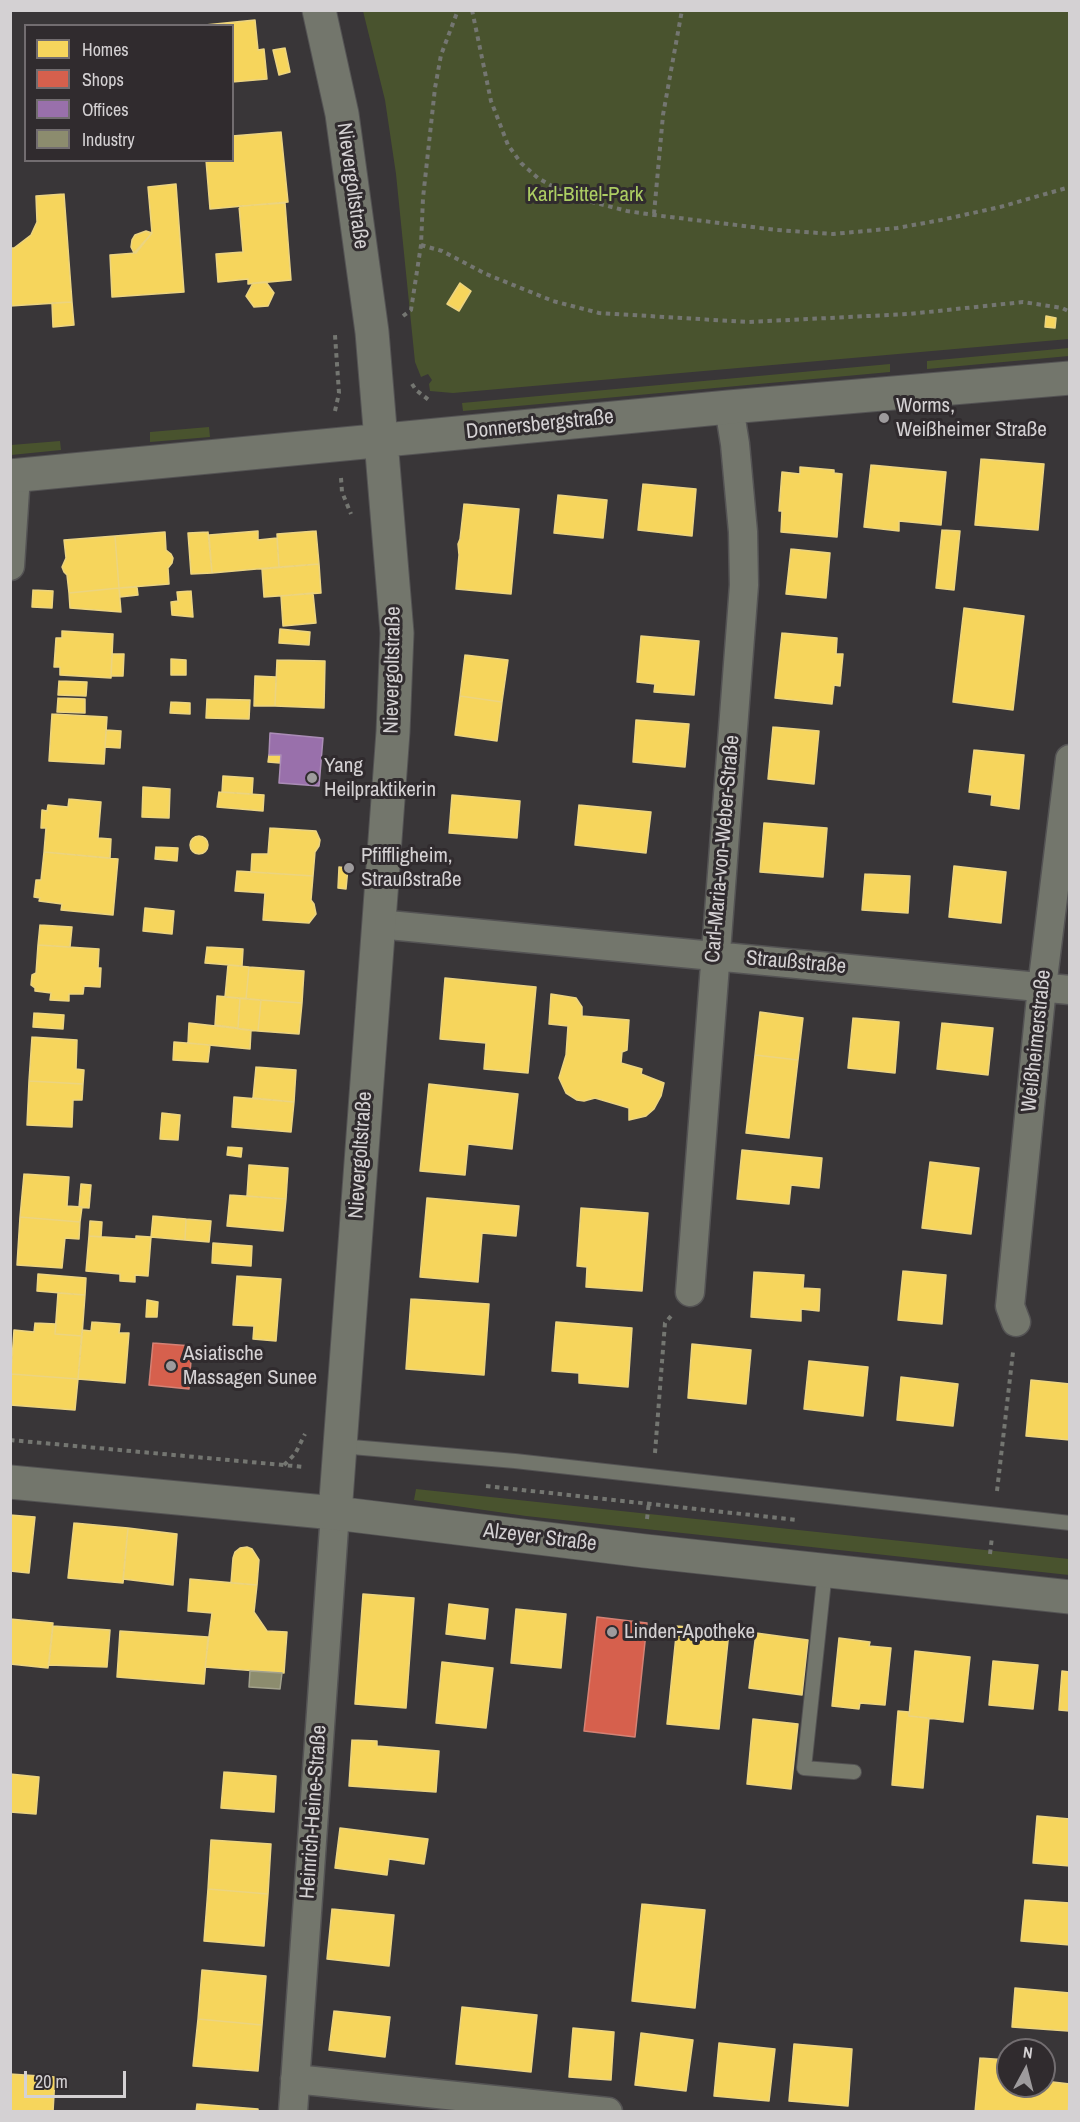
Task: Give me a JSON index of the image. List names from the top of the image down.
{
  "streets": {
    "street": [
      "Nievergoltstraße",
      "Donnersbergstraße",
      "Carl-Maria-von-Weber-Straße",
      "Straußstraße",
      "Weißheimerstraße",
      "Alzeyer Straße",
      "Heinrich-Heine-Straße"
    ]
  },
  "crossings": [
    ["Nievergoltstraße", "Donnersbergstraße"],
    ["Nievergoltstraße", "Straußstraße"],
    ["Nievergoltstraße", "Alzeyer Straße"],
    ["Nievergoltstraße", "Heinrich-Heine-Straße"],
    ["Donnersbergstraße", "Carl-Maria-von-Weber-Straße"],
    ["Carl-Maria-von-Weber-Straße", "Straußstraße"],
    ["Straußstraße", "Weißheimerstraße"],
    ["Alzeyer Straße", "Heinrich-Heine-Straße"]
  ],
  "parks": ["Karl-Bittel-Park"],
  "places": [
    "Worms, Weißheimer Straße",
    "Yang Heilpraktikerin",
    "Pfiffligheim, Straußstraße",
    "Asiatische Massagen Sunee",
    "Linden-Apotheke"
  ],
  "legend": [
    "Homes",
    "Shops",
    "Offices",
    "Industry"
  ],
  "scale_bar": "20 m",
  "north": "top"
}
